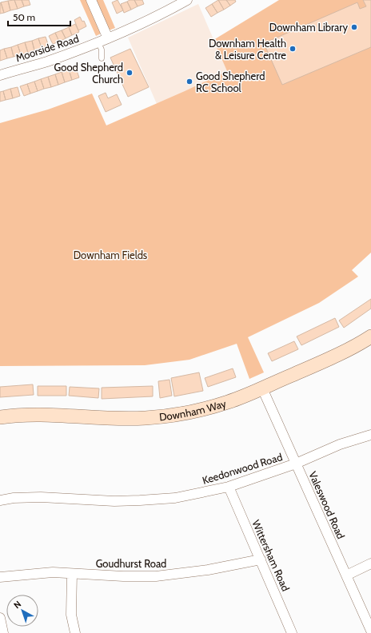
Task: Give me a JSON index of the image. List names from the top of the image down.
{
  "streets": {
    "street": [
      "Moorside Road",
      "Downham Way",
      "Keedonwood Road",
      "Valeswood Road",
      "Wittersham Road",
      "Goudhurst Road"
    ]
  },
  "crossings": [
    ["Downham Way", "Valeswood Road"],
    ["Keedonwood Road", "Valeswood Road"],
    ["Keedonwood Road", "Wittersham Road"],
    ["Wittersham Road", "Goudhurst Road"]
  ],
  "parks": ["Downham Fields"],
  "places": [
    "Downham Library",
    "Downham Health & Leisure Centre",
    "Good Shepherd Church",
    "Good Shepherd RC School"
  ],
  "scale_bar": "50 m",
  "north": "top left"
}
